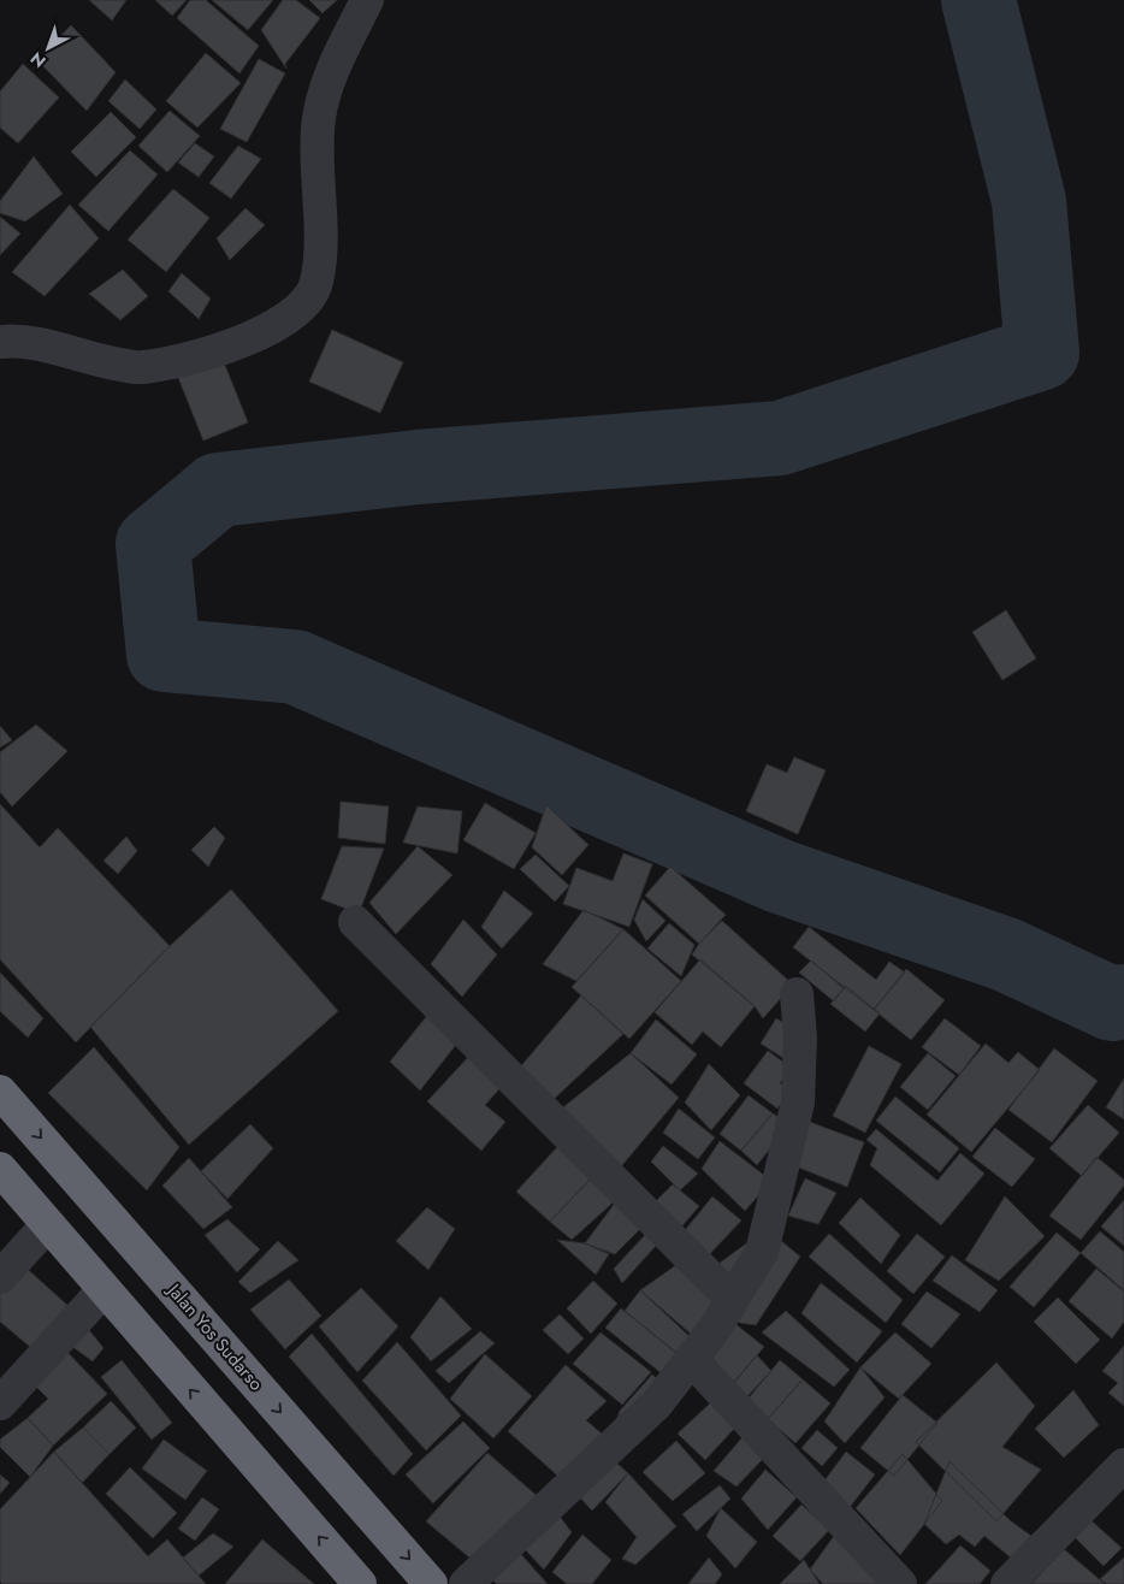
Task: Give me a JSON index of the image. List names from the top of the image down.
{
  "streets": {
    "highway": ["Jalan Yos Sudarso"]
  },
  "north": "bottom left"
}
